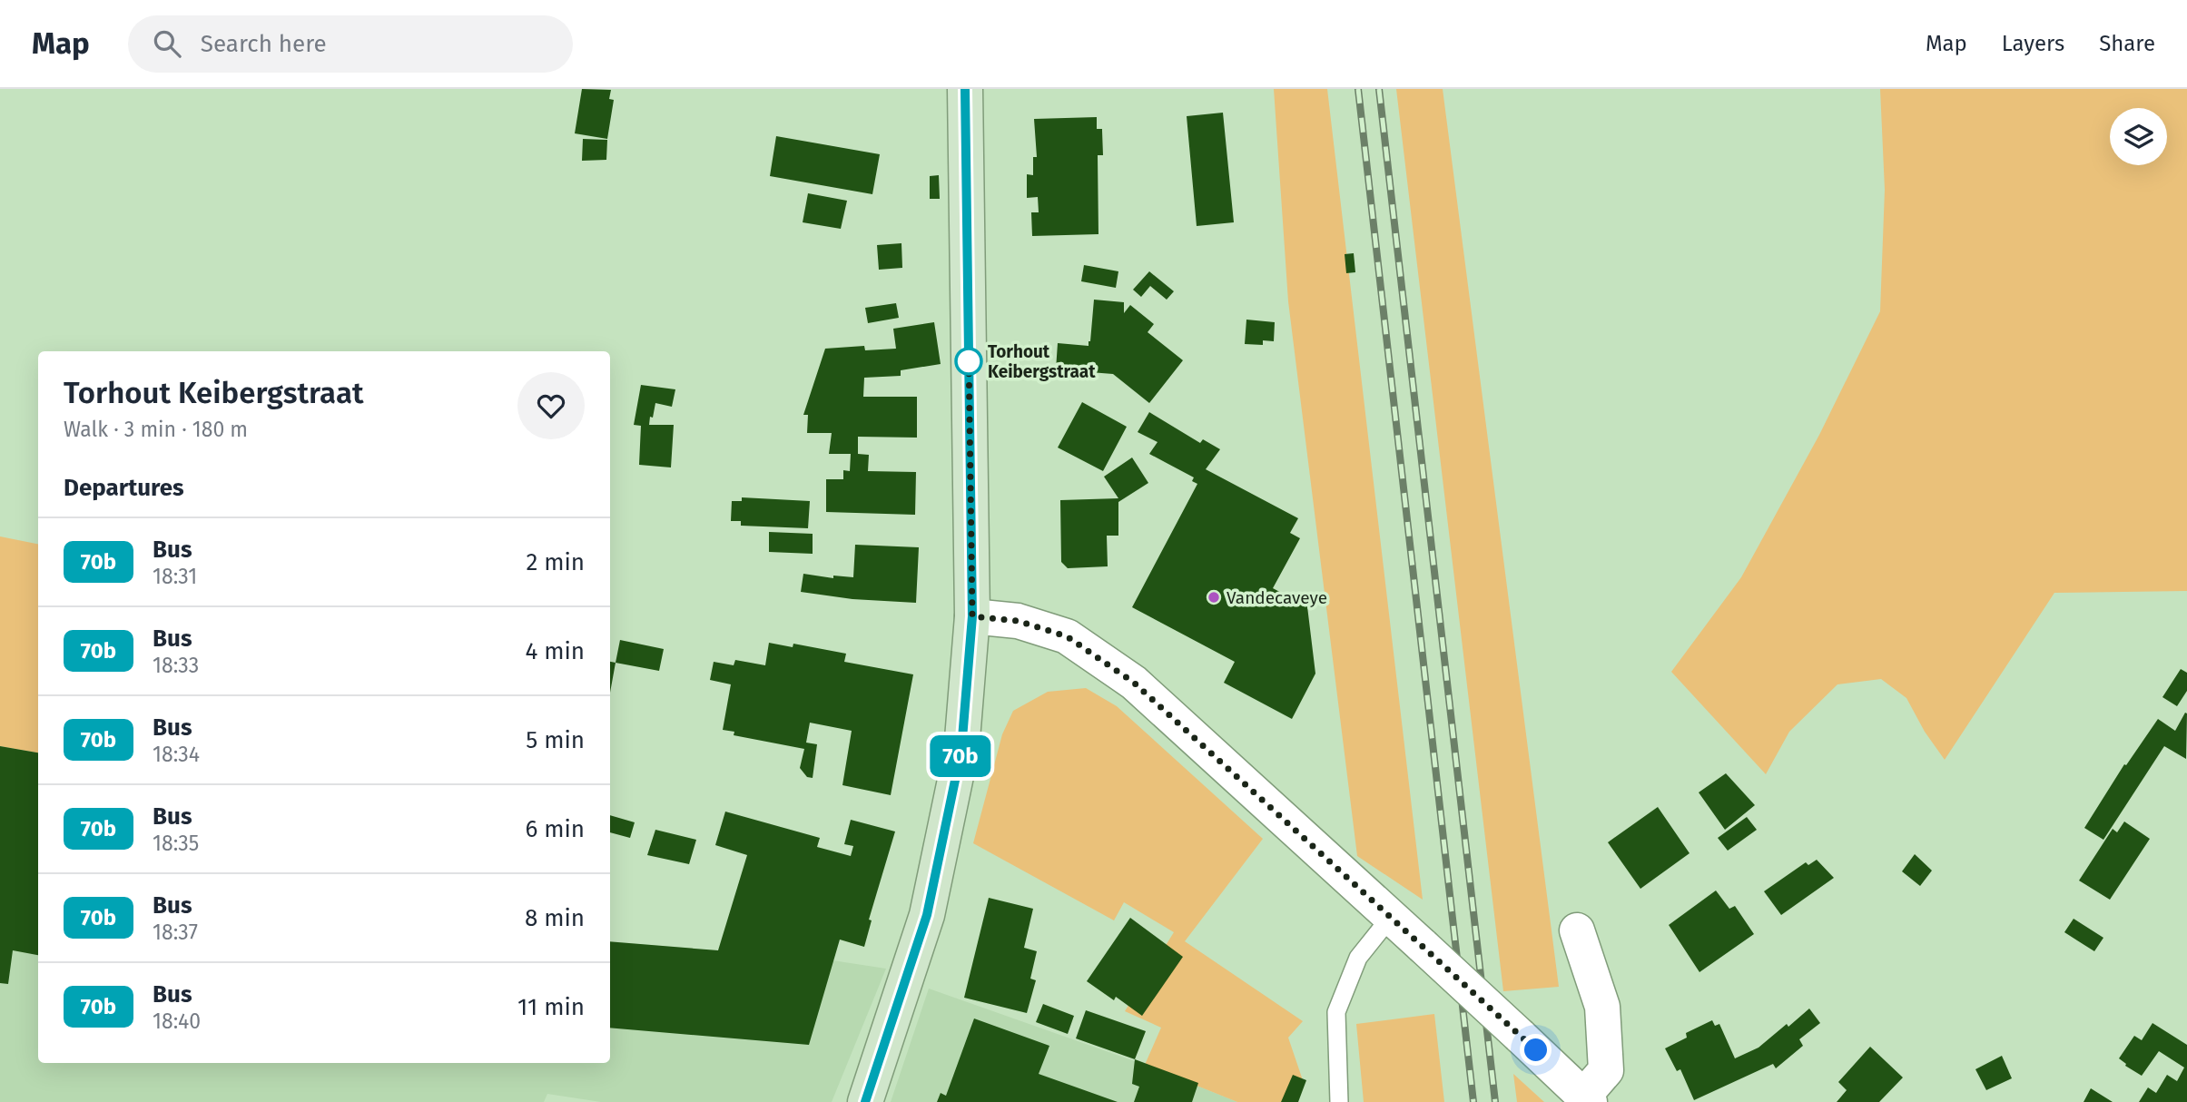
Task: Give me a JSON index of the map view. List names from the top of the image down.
{
  "places": ["Torhout Keibergstraat", "Vandecaveye"],
  "lines": ["bus line 70b"],
  "page": {
    "header": "Map",
    "search": "Search here",
    "nav": ["Map", "Layers", "Share"],
    "on_map": "70b",
    "heading": [
      ["Torhout Keibergstraat", "Walk · 3 min · 180 m"],
      "Departures"
    ],
    "list": [
      {
        "mark": "70b",
        "name": "Bus",
        "note": "18:31",
        "value": "2 min"
      },
      {
        "mark": "70b",
        "name": "Bus",
        "note": "18:33",
        "value": "4 min"
      },
      {
        "mark": "70b",
        "name": "Bus",
        "note": "18:34",
        "value": "5 min"
      },
      {
        "mark": "70b",
        "name": "Bus",
        "note": "18:35",
        "value": "6 min"
      },
      {
        "mark": "70b",
        "name": "Bus",
        "note": "18:37",
        "value": "8 min"
      },
      {
        "mark": "70b",
        "name": "Bus",
        "note": "18:40",
        "value": "11 min"
      }
    ]
  }
}
